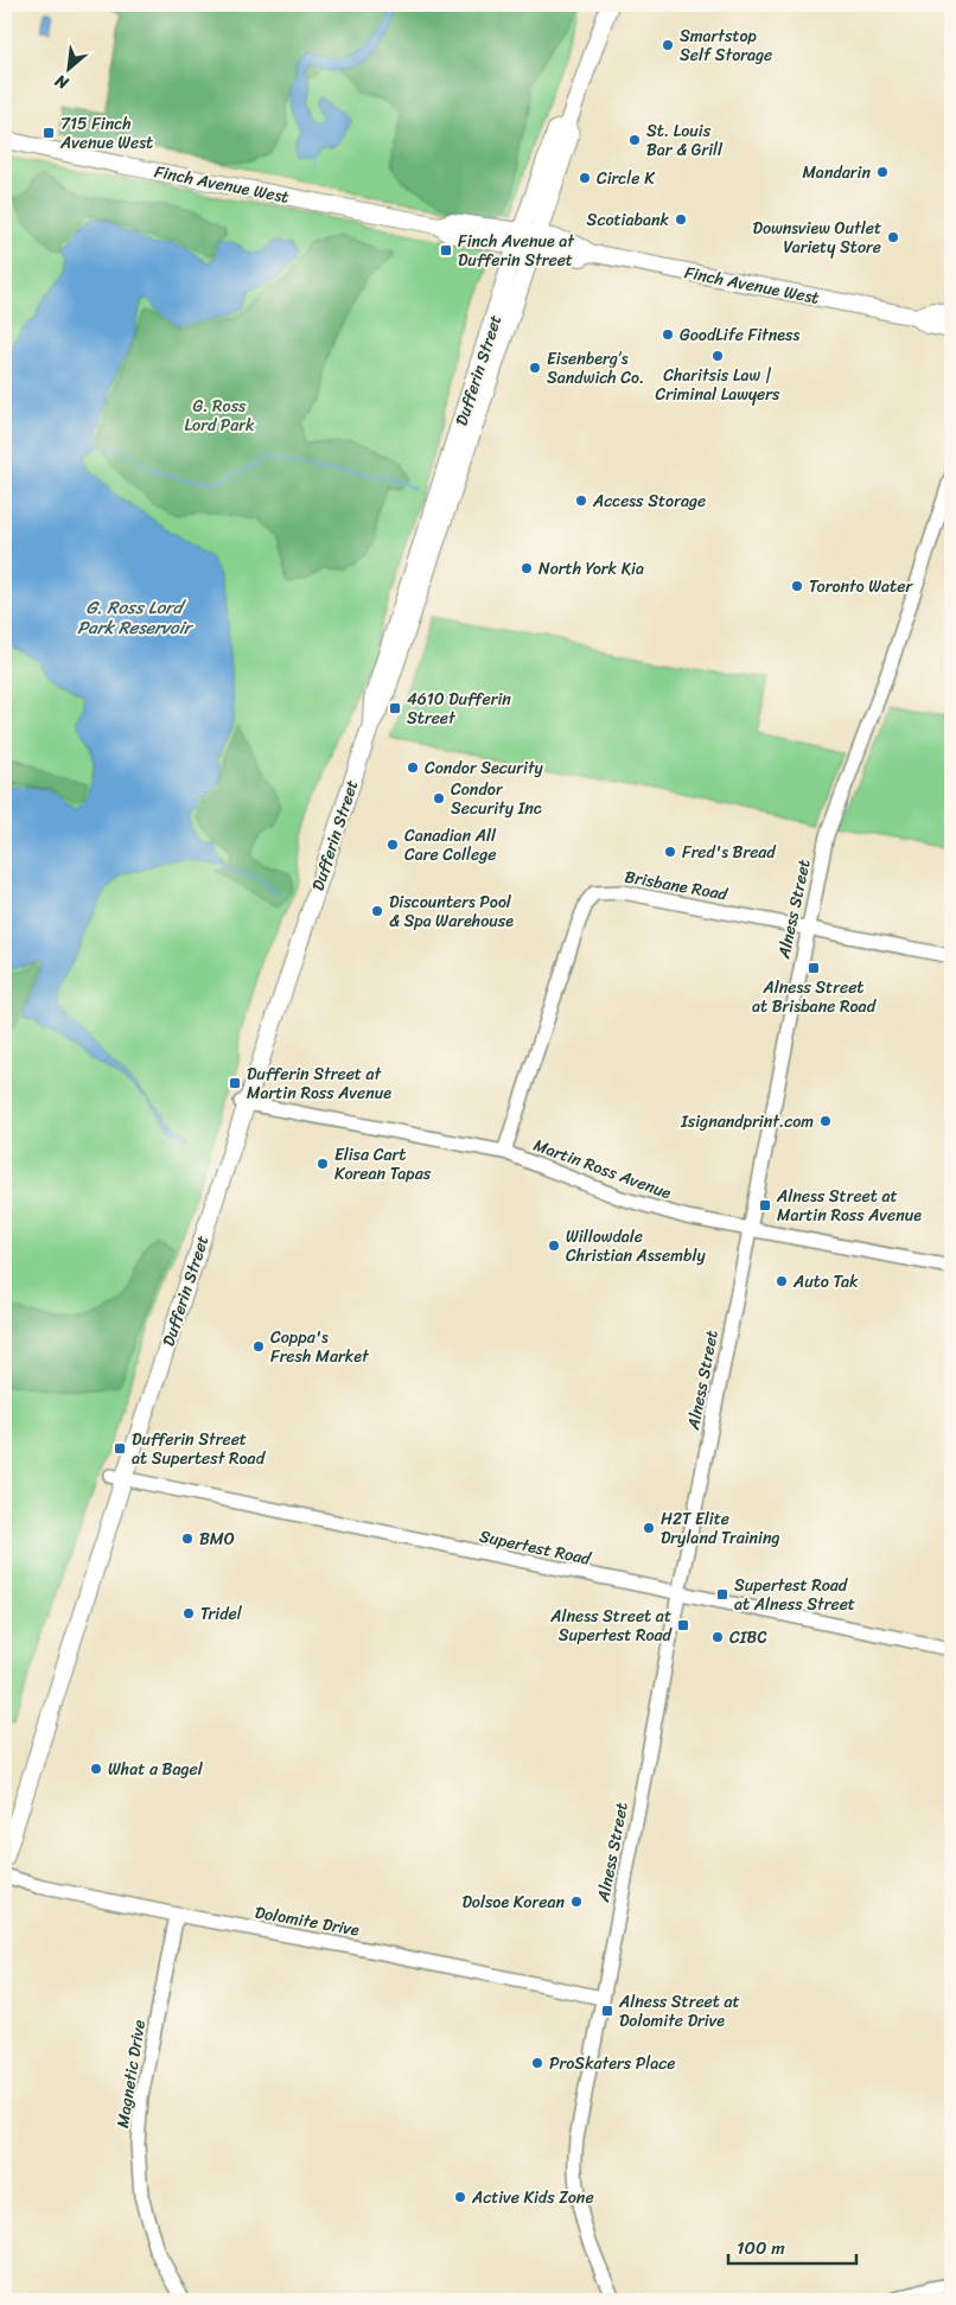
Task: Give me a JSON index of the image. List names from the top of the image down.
{
  "streets": {
    "main road": ["Finch Avenue West", "Dufferin Street"],
    "street": [
      "Brisbane Road",
      "Alness Street",
      "Martin Ross Avenue",
      "Supertest Road",
      "Dolomite Drive",
      "Magnetic Drive"
    ]
  },
  "crossings": [
    ["Finch Avenue West", "Dufferin Street"],
    ["Dufferin Street", "Martin Ross Avenue"],
    ["Dufferin Street", "Supertest Road"],
    ["Brisbane Road", "Alness Street"],
    ["Brisbane Road", "Martin Ross Avenue"],
    ["Alness Street", "Martin Ross Avenue"],
    ["Alness Street", "Supertest Road"],
    ["Alness Street", "Dolomite Drive"],
    ["Dolomite Drive", "Magnetic Drive"]
  ],
  "water": ["G. Ross Lord Park Reservoir"],
  "parks": ["G. Ross Lord Park"],
  "places": {
    "other": [
      "Smartstop Self Storage",
      "St. Louis Bar & Grill",
      "Mandarin",
      "Circle K",
      "Scotiabank",
      "Downsview Outlet Variety Store",
      "GoodLife Fitness",
      "Charitsis Law | Criminal Lawyers",
      "Eisenberg’s Sandwich Co.",
      "Access Storage",
      "North York Kia",
      "Toronto Water",
      "Condor Security",
      "Condor Security Inc",
      "Canadian All Care College",
      "Fred's Bread",
      "Discounters Pool & Spa Warehouse",
      "Isignandprint.com",
      "Elisa Cart Korean Tapas",
      "Willowdale Christian Assembly",
      "Auto Tak",
      "Coppa's Fresh Market",
      "H2T Elite Dryland Training",
      "BMO",
      "Tridel",
      "CIBC",
      "What a Bagel",
      "Dolsoe Korean",
      "ProSkaters Place",
      "Active Kids Zone"
    ],
    "transit": [
      "715 Finch Avenue West",
      "Finch Avenue at Dufferin Street",
      "4610 Dufferin Street",
      "Alness Street at Brisbane Road",
      "Dufferin Street at Martin Ross Avenue",
      "Alness Street at Martin Ross Avenue",
      "Dufferin Street at Supertest Road",
      "Supertest Road at Alness Street",
      "Alness Street at Supertest Road",
      "Alness Street at Dolomite Drive"
    ]
  },
  "scale_bar": "100 m",
  "north": "bottom left"
}
